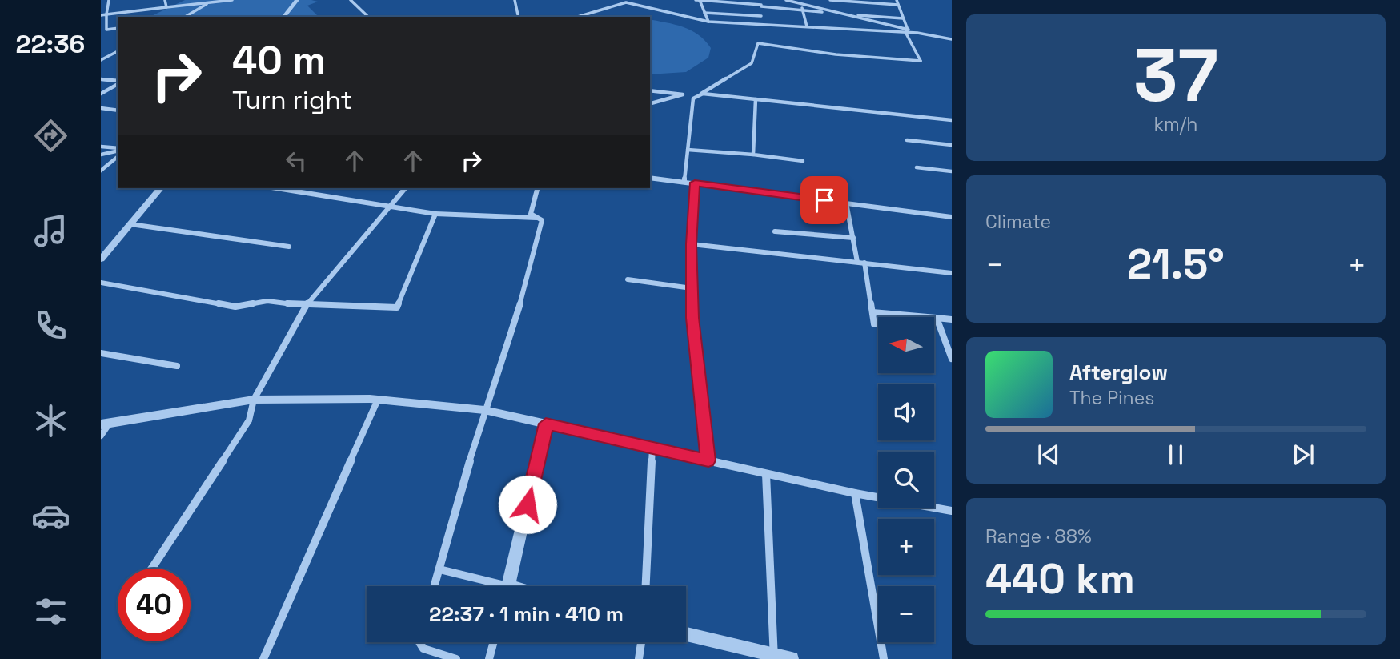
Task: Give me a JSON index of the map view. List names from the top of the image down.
{
  "north": "left",
  "page": {
    "tabs": "22:36",
    "tile": [
      ["37", "km/h"],
      "Climate",
      ["Range · 88%", "440 km"]
    ],
    "turn": ["40 m", "Turn right"],
    "heat": ["−", "21.5°", "+"],
    "map_buttons": ["+", "−"],
    "song": ["Afterglow", "The Pines"],
    "limit": "40",
    "trip": "22:37 · 1 min · 410 m"
  }
}
